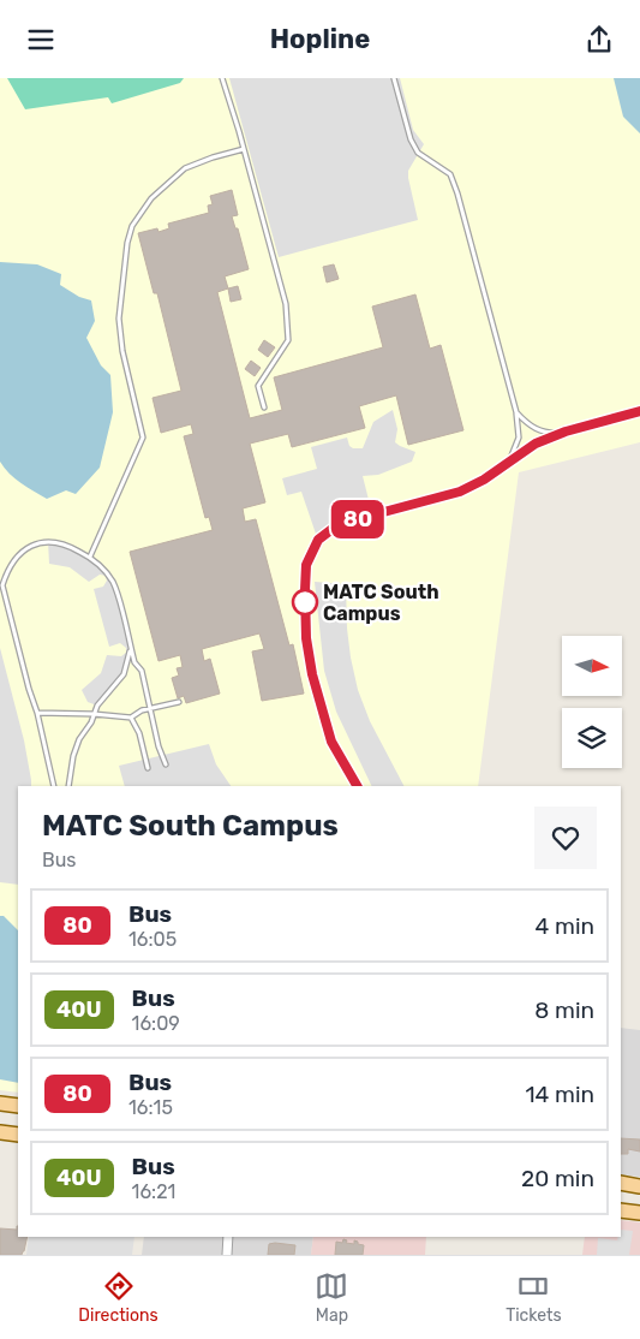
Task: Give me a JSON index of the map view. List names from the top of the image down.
{
  "places": ["MATC South Campus"],
  "lines": ["bus line 80"],
  "north": "right",
  "page": {
    "header": "Hopline",
    "on_map": "80",
    "heading": ["MATC South Campus", "Bus"],
    "list": [
      {
        "mark": "80",
        "name": "Bus",
        "note": "16:05",
        "value": "4 min"
      },
      {
        "mark": "40U",
        "name": "Bus",
        "note": "16:09",
        "value": "8 min"
      },
      {
        "mark": "80",
        "name": "Bus",
        "note": "16:15",
        "value": "14 min"
      },
      {
        "mark": "40U",
        "name": "Bus",
        "note": "16:21",
        "value": "20 min"
      }
    ],
    "tabs": ["Directions", "Map", "Tickets"]
  }
}
